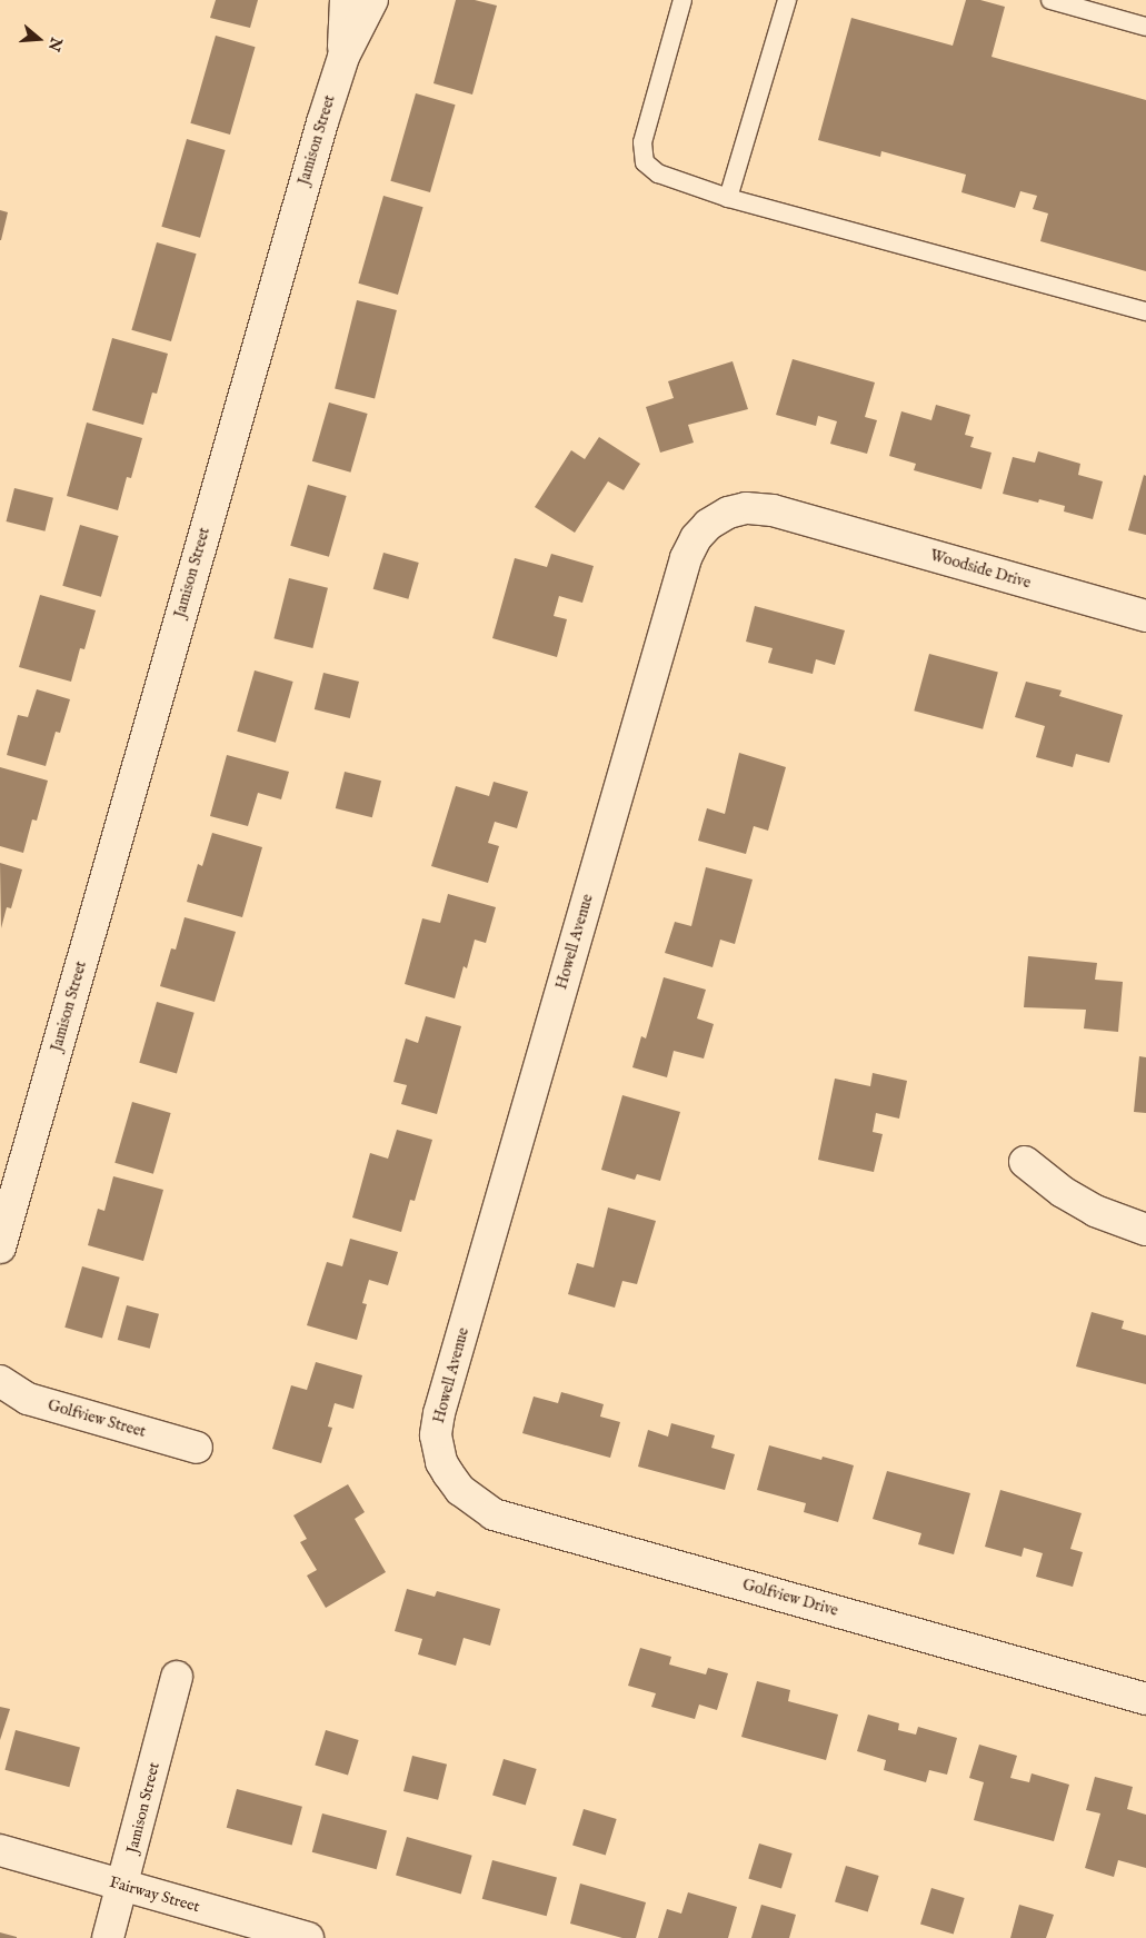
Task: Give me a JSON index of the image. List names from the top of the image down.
{
  "streets": {
    "street": [
      "Jamison Street",
      "Woodside Drive",
      "Howell Avenue",
      "Golfview Street",
      "Golfview Drive",
      "Fairway Street"
    ]
  },
  "crossings": [
    ["Jamison Street", "Fairway Street"],
    ["Woodside Drive", "Howell Avenue"],
    ["Howell Avenue", "Golfview Drive"]
  ],
  "north": "right"
}
